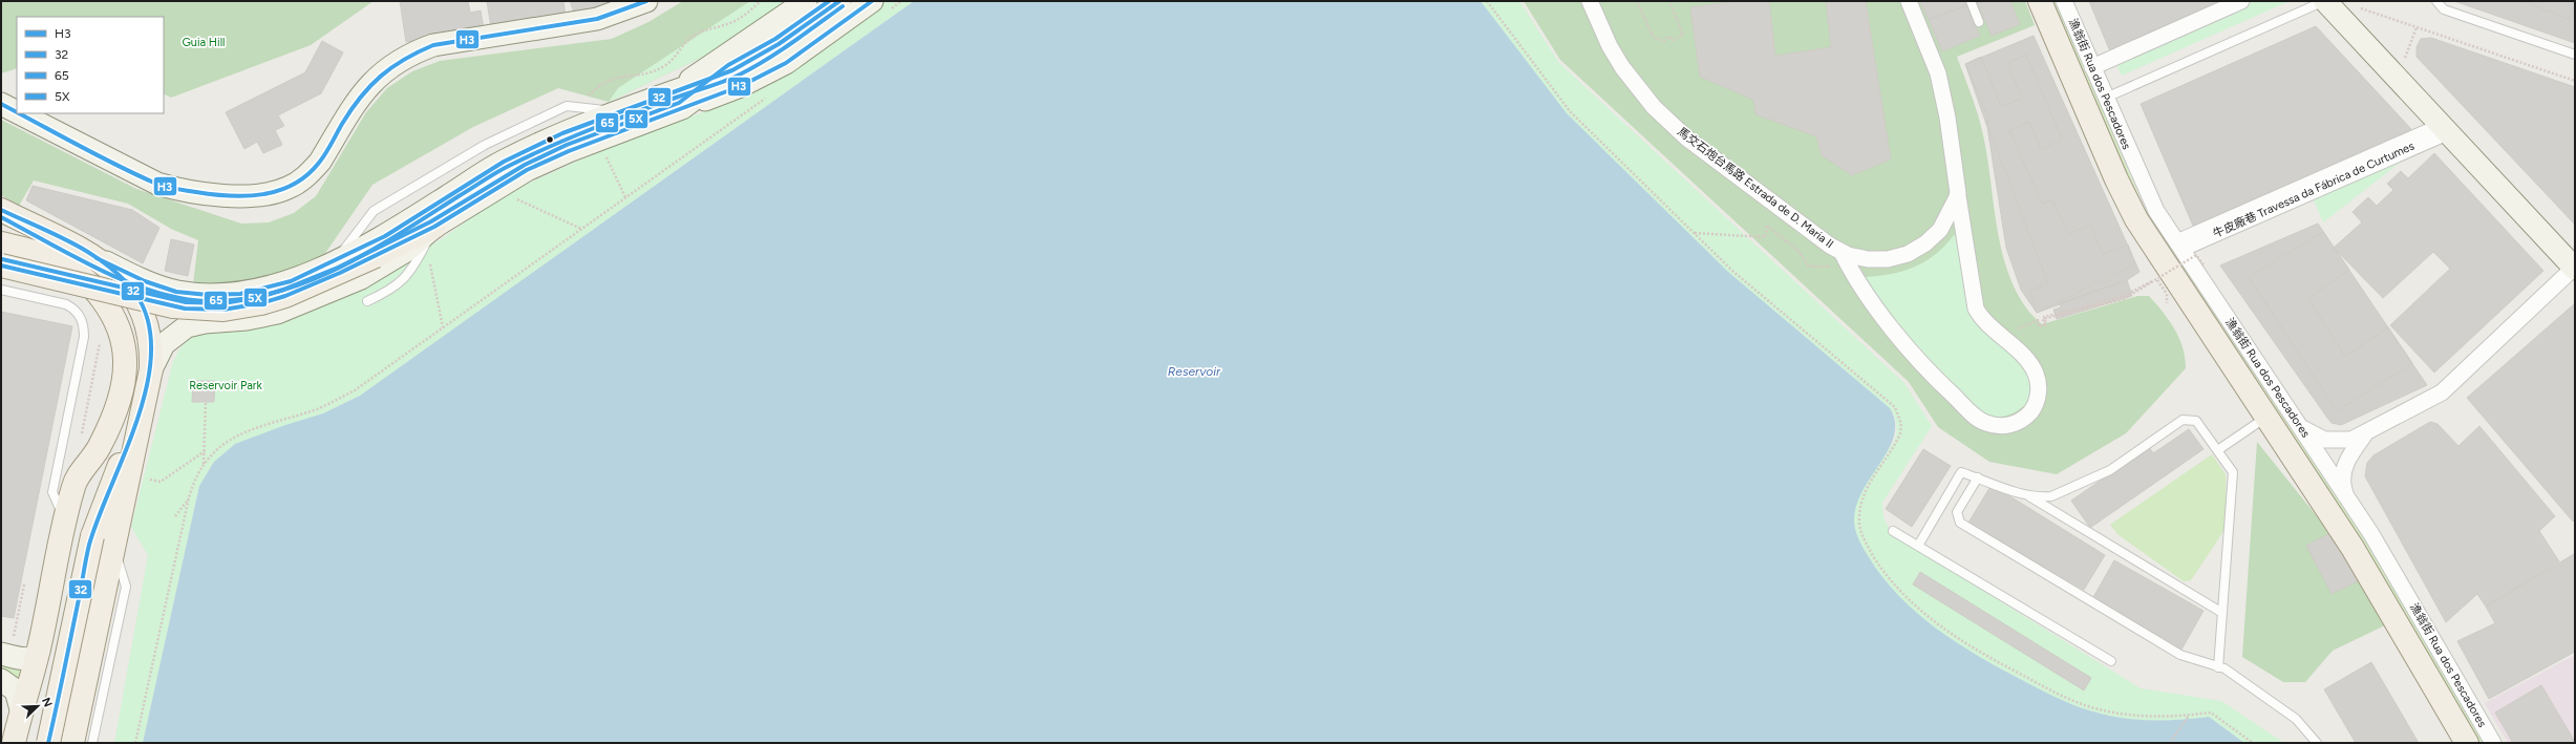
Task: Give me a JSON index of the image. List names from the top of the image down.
{
  "streets": {
    "main road": ["漁翁街 Rua dos Pescadores"],
    "street": ["馬交石炮台馬路 Estrada de D. Maria II", "牛皮廠巷 Travessa da Fábrica de Curtumes"]
  },
  "crossings": [
    ["漁翁街 Rua dos Pescadores", "牛皮廠巷 Travessa da Fábrica de Curtumes"]
  ],
  "water": ["Reservoir"],
  "parks": ["Guia Hill", "Reservoir Park"],
  "lines": [
    "transit line H3",
    "transit line 32",
    "transit line 5X",
    "transit line 65"
  ],
  "legend": [
    "H3",
    "32",
    "65",
    "5X"
  ],
  "north": "top right"
}
